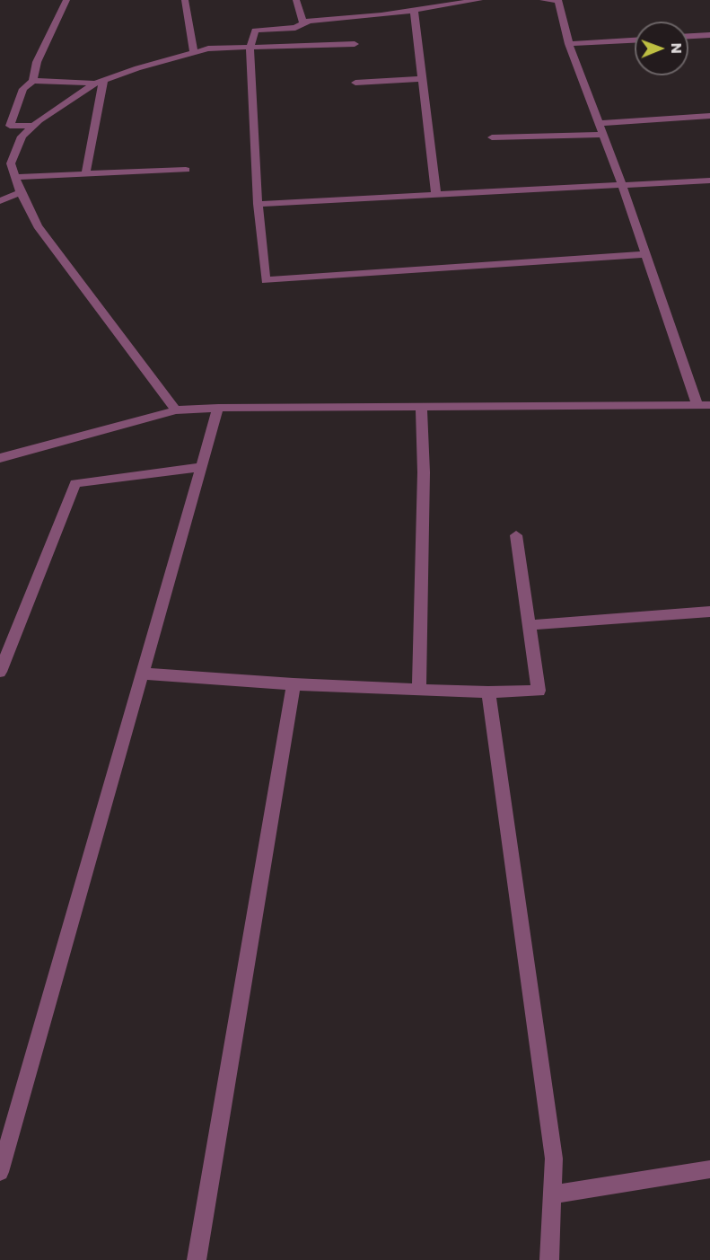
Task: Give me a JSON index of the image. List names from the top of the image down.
{
  "north": "right"
}
